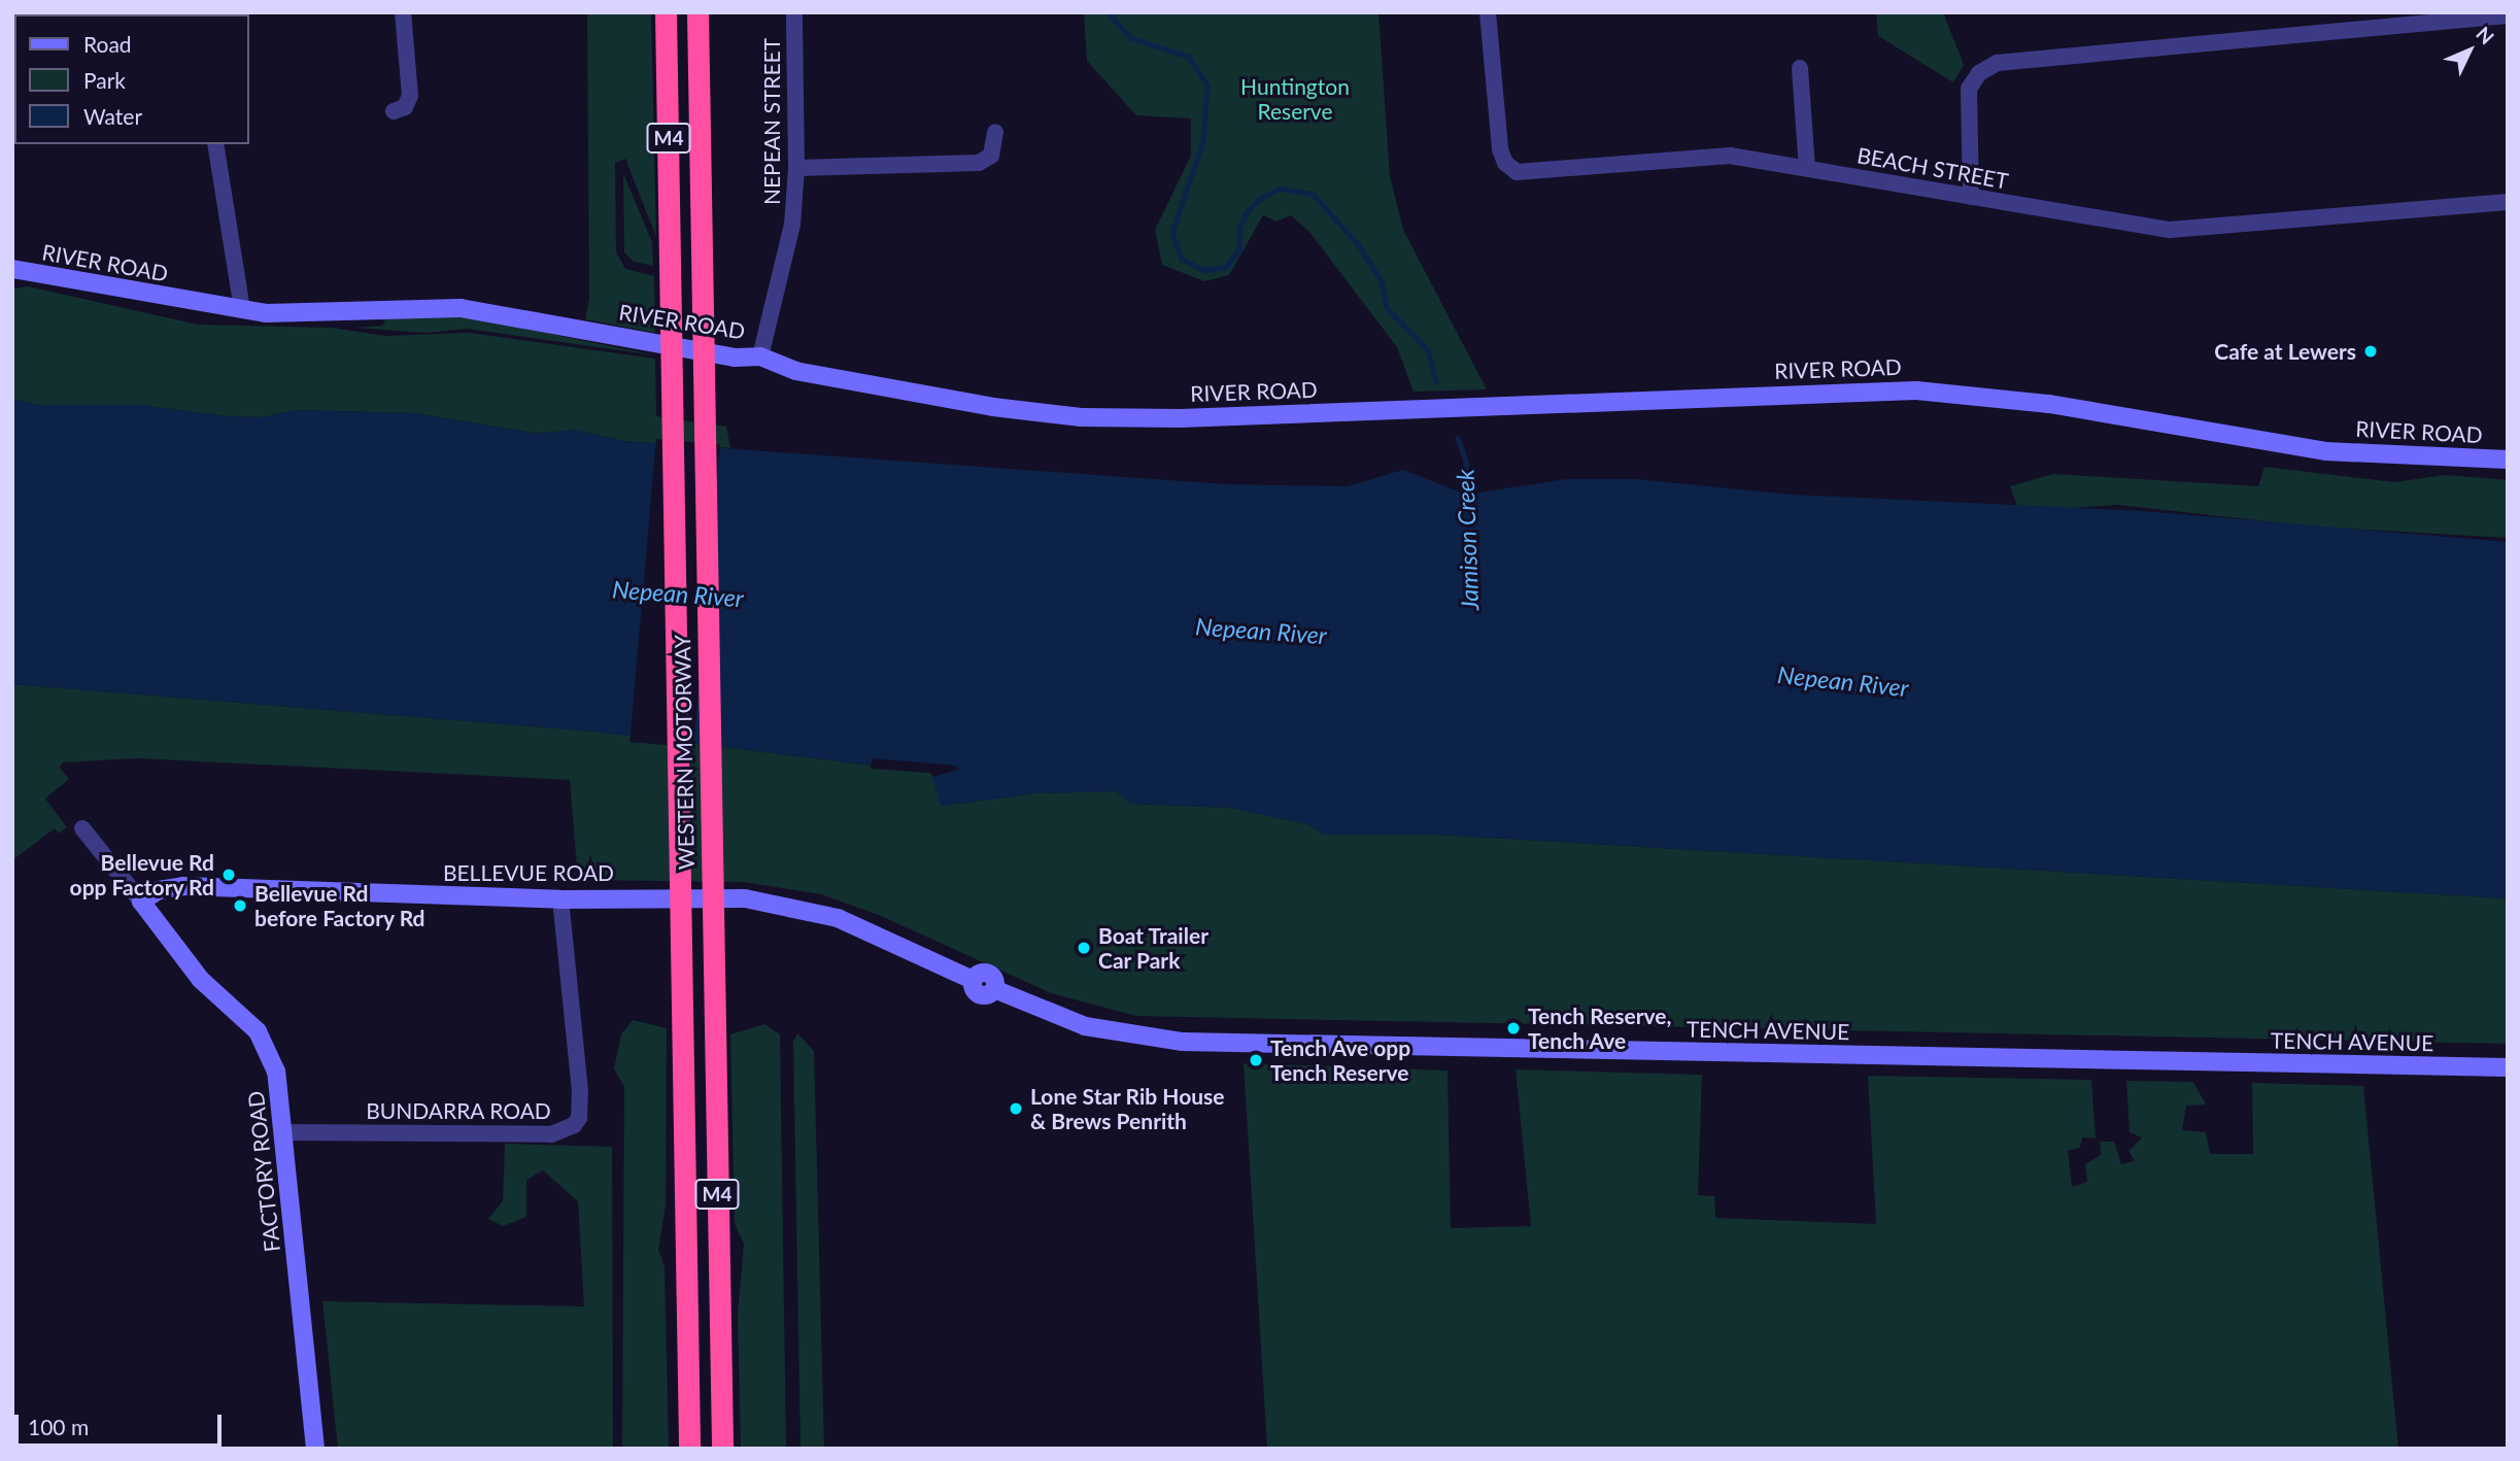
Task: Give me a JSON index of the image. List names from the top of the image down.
{
  "streets": {
    "highway": ["M4", "WESTERN MOTORWAY"],
    "street": [
      "NEPEAN STREET",
      "BEACH STREET",
      "RIVER ROAD",
      "BELLEVUE ROAD",
      "TENCH AVENUE",
      "BUNDARRA ROAD",
      "FACTORY ROAD"
    ]
  },
  "crossings": [
    ["NEPEAN STREET", "RIVER ROAD"],
    ["BELLEVUE ROAD", "TENCH AVENUE"],
    ["BELLEVUE ROAD", "BUNDARRA ROAD"],
    ["BELLEVUE ROAD", "FACTORY ROAD"],
    ["BUNDARRA ROAD", "FACTORY ROAD"]
  ],
  "water": ["Jamison Creek", "Nepean River"],
  "parks": ["Huntington Reserve"],
  "places": [
    "Cafe at Lewers",
    "Bellevue Rd opp Factory Rd",
    "Bellevue Rd before Factory Rd",
    "Boat Trailer Car Park",
    "Tench Reserve, Tench Ave",
    "Tench Ave opp Tench Reserve",
    "Lone Star Rib House & Brews Penrith"
  ],
  "legend": ["Road", "Park", "Water"],
  "scale_bar": "100 m",
  "north": "top right"
}
